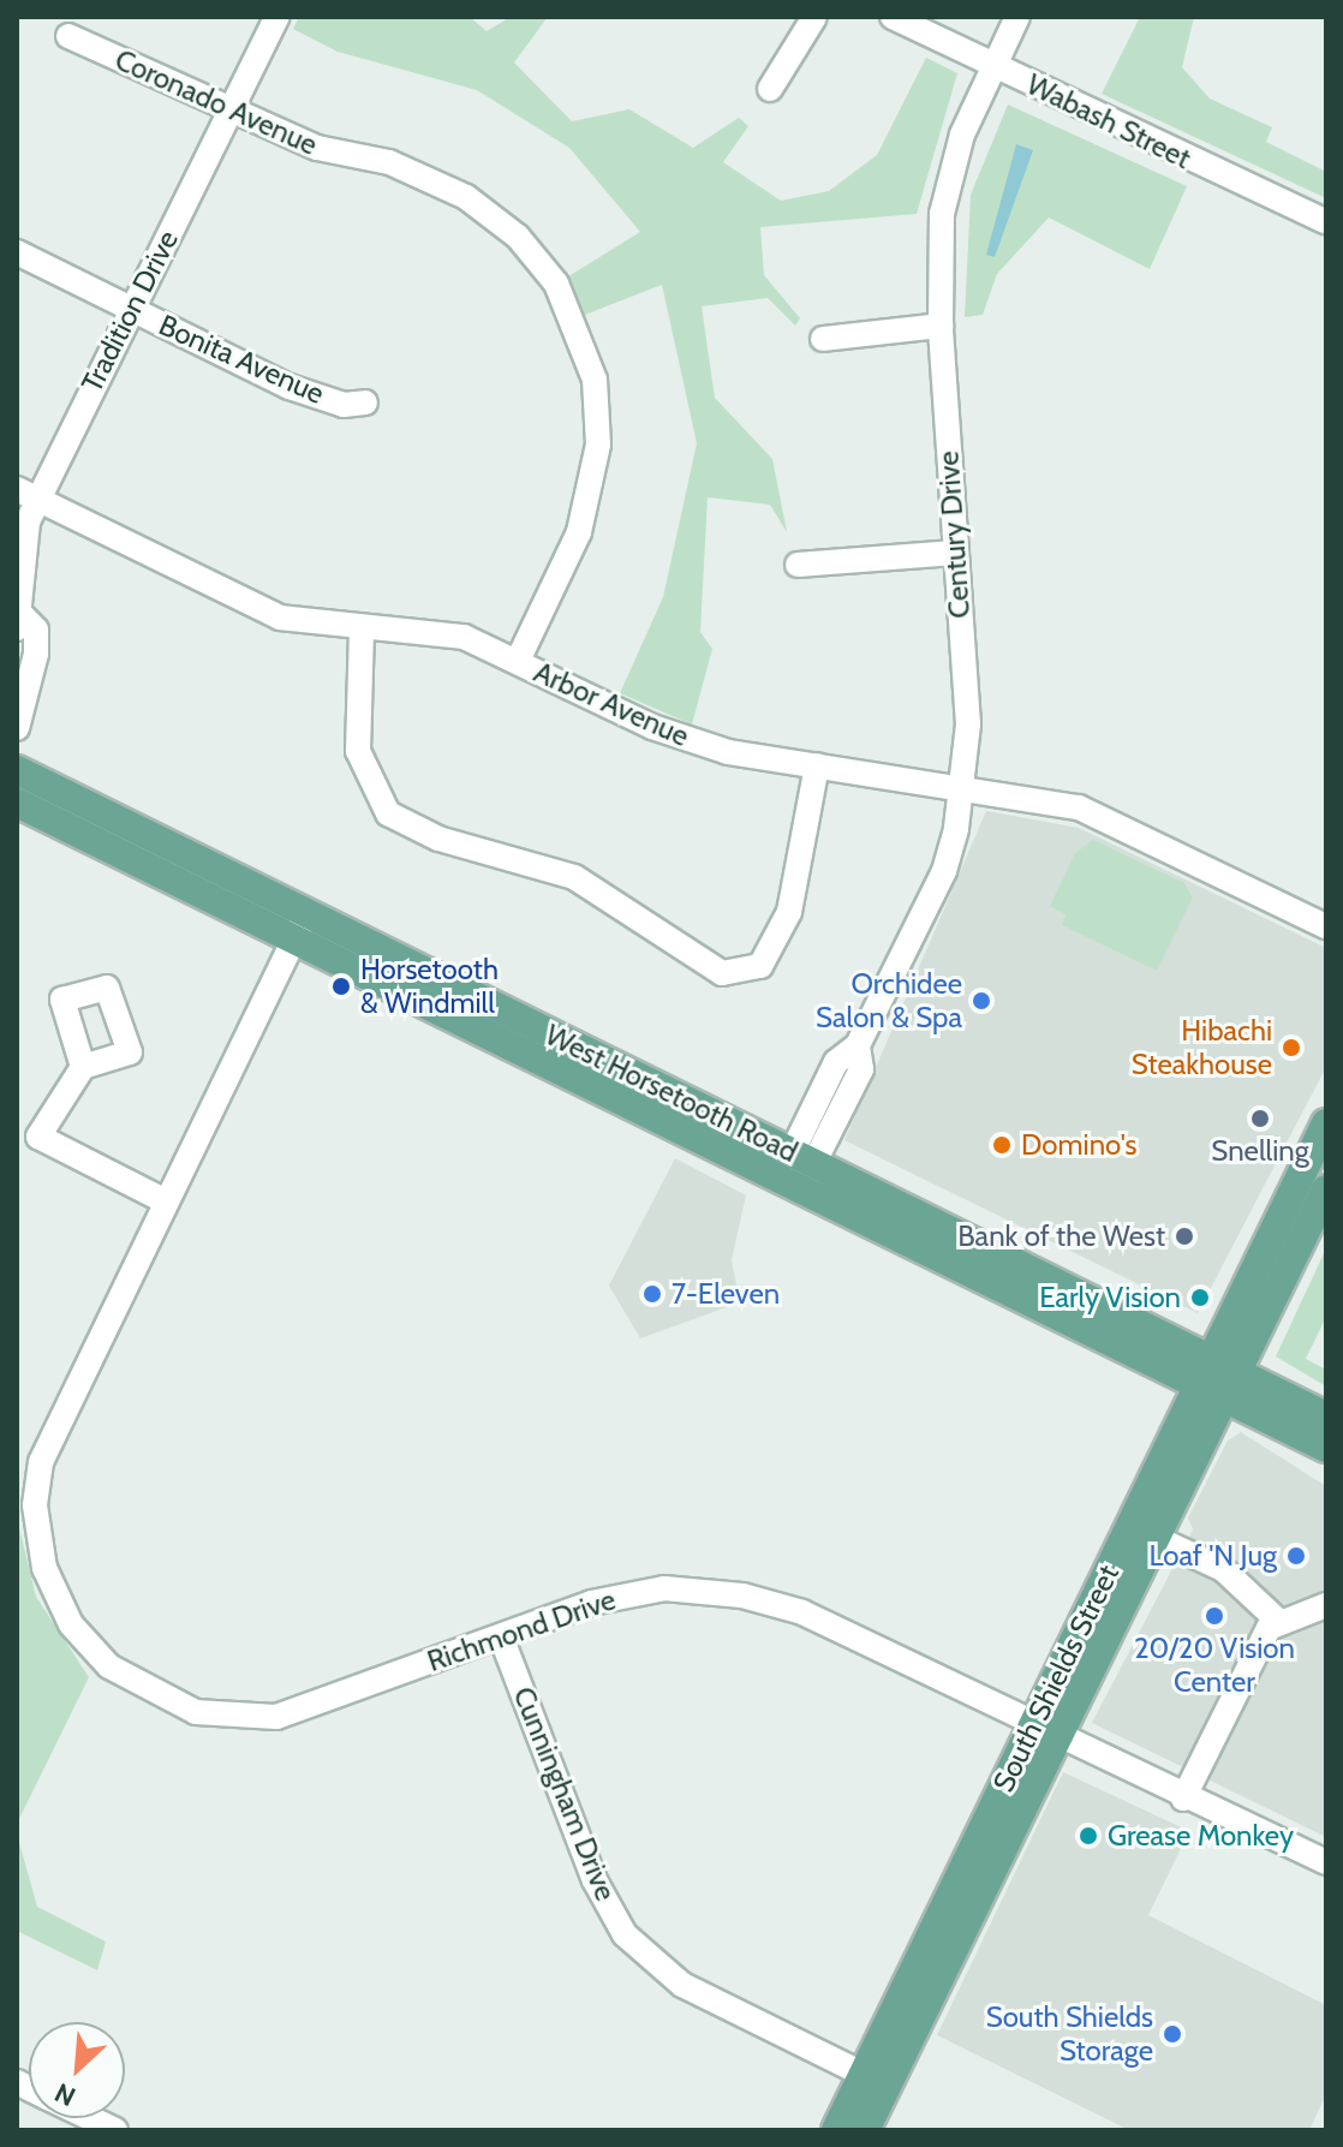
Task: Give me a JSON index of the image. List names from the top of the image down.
{
  "streets": {
    "main road": ["West Horsetooth Road", "South Shields Street"],
    "street": [
      "Coronado Avenue",
      "Wabash Street",
      "Tradition Drive",
      "Bonita Avenue",
      "Century Drive",
      "Arbor Avenue",
      "Richmond Drive",
      "Cunningham Drive"
    ]
  },
  "crossings": [
    ["Coronado Avenue", "Tradition Drive"],
    ["Coronado Avenue", "Arbor Avenue"],
    ["Wabash Street", "Century Drive"],
    ["Tradition Drive", "Bonita Avenue"],
    ["Tradition Drive", "Arbor Avenue"],
    ["Century Drive", "Arbor Avenue"],
    ["Century Drive", "West Horsetooth Road"],
    ["West Horsetooth Road", "South Shields Street"],
    ["Richmond Drive", "South Shields Street"],
    ["Richmond Drive", "Cunningham Drive"],
    ["South Shields Street", "Cunningham Drive"]
  ],
  "places": [
    "Horsetooth & Windmill",
    "Orchidee Salon & Spa",
    "Hibachi Steakhouse",
    "Snelling",
    "Domino's",
    "Bank of the West",
    "7-Eleven",
    "Early Vision",
    "Loaf 'N Jug",
    "20/20 Vision Center",
    "Grease Monkey",
    "South Shields Storage"
  ],
  "north": "bottom left"
}
